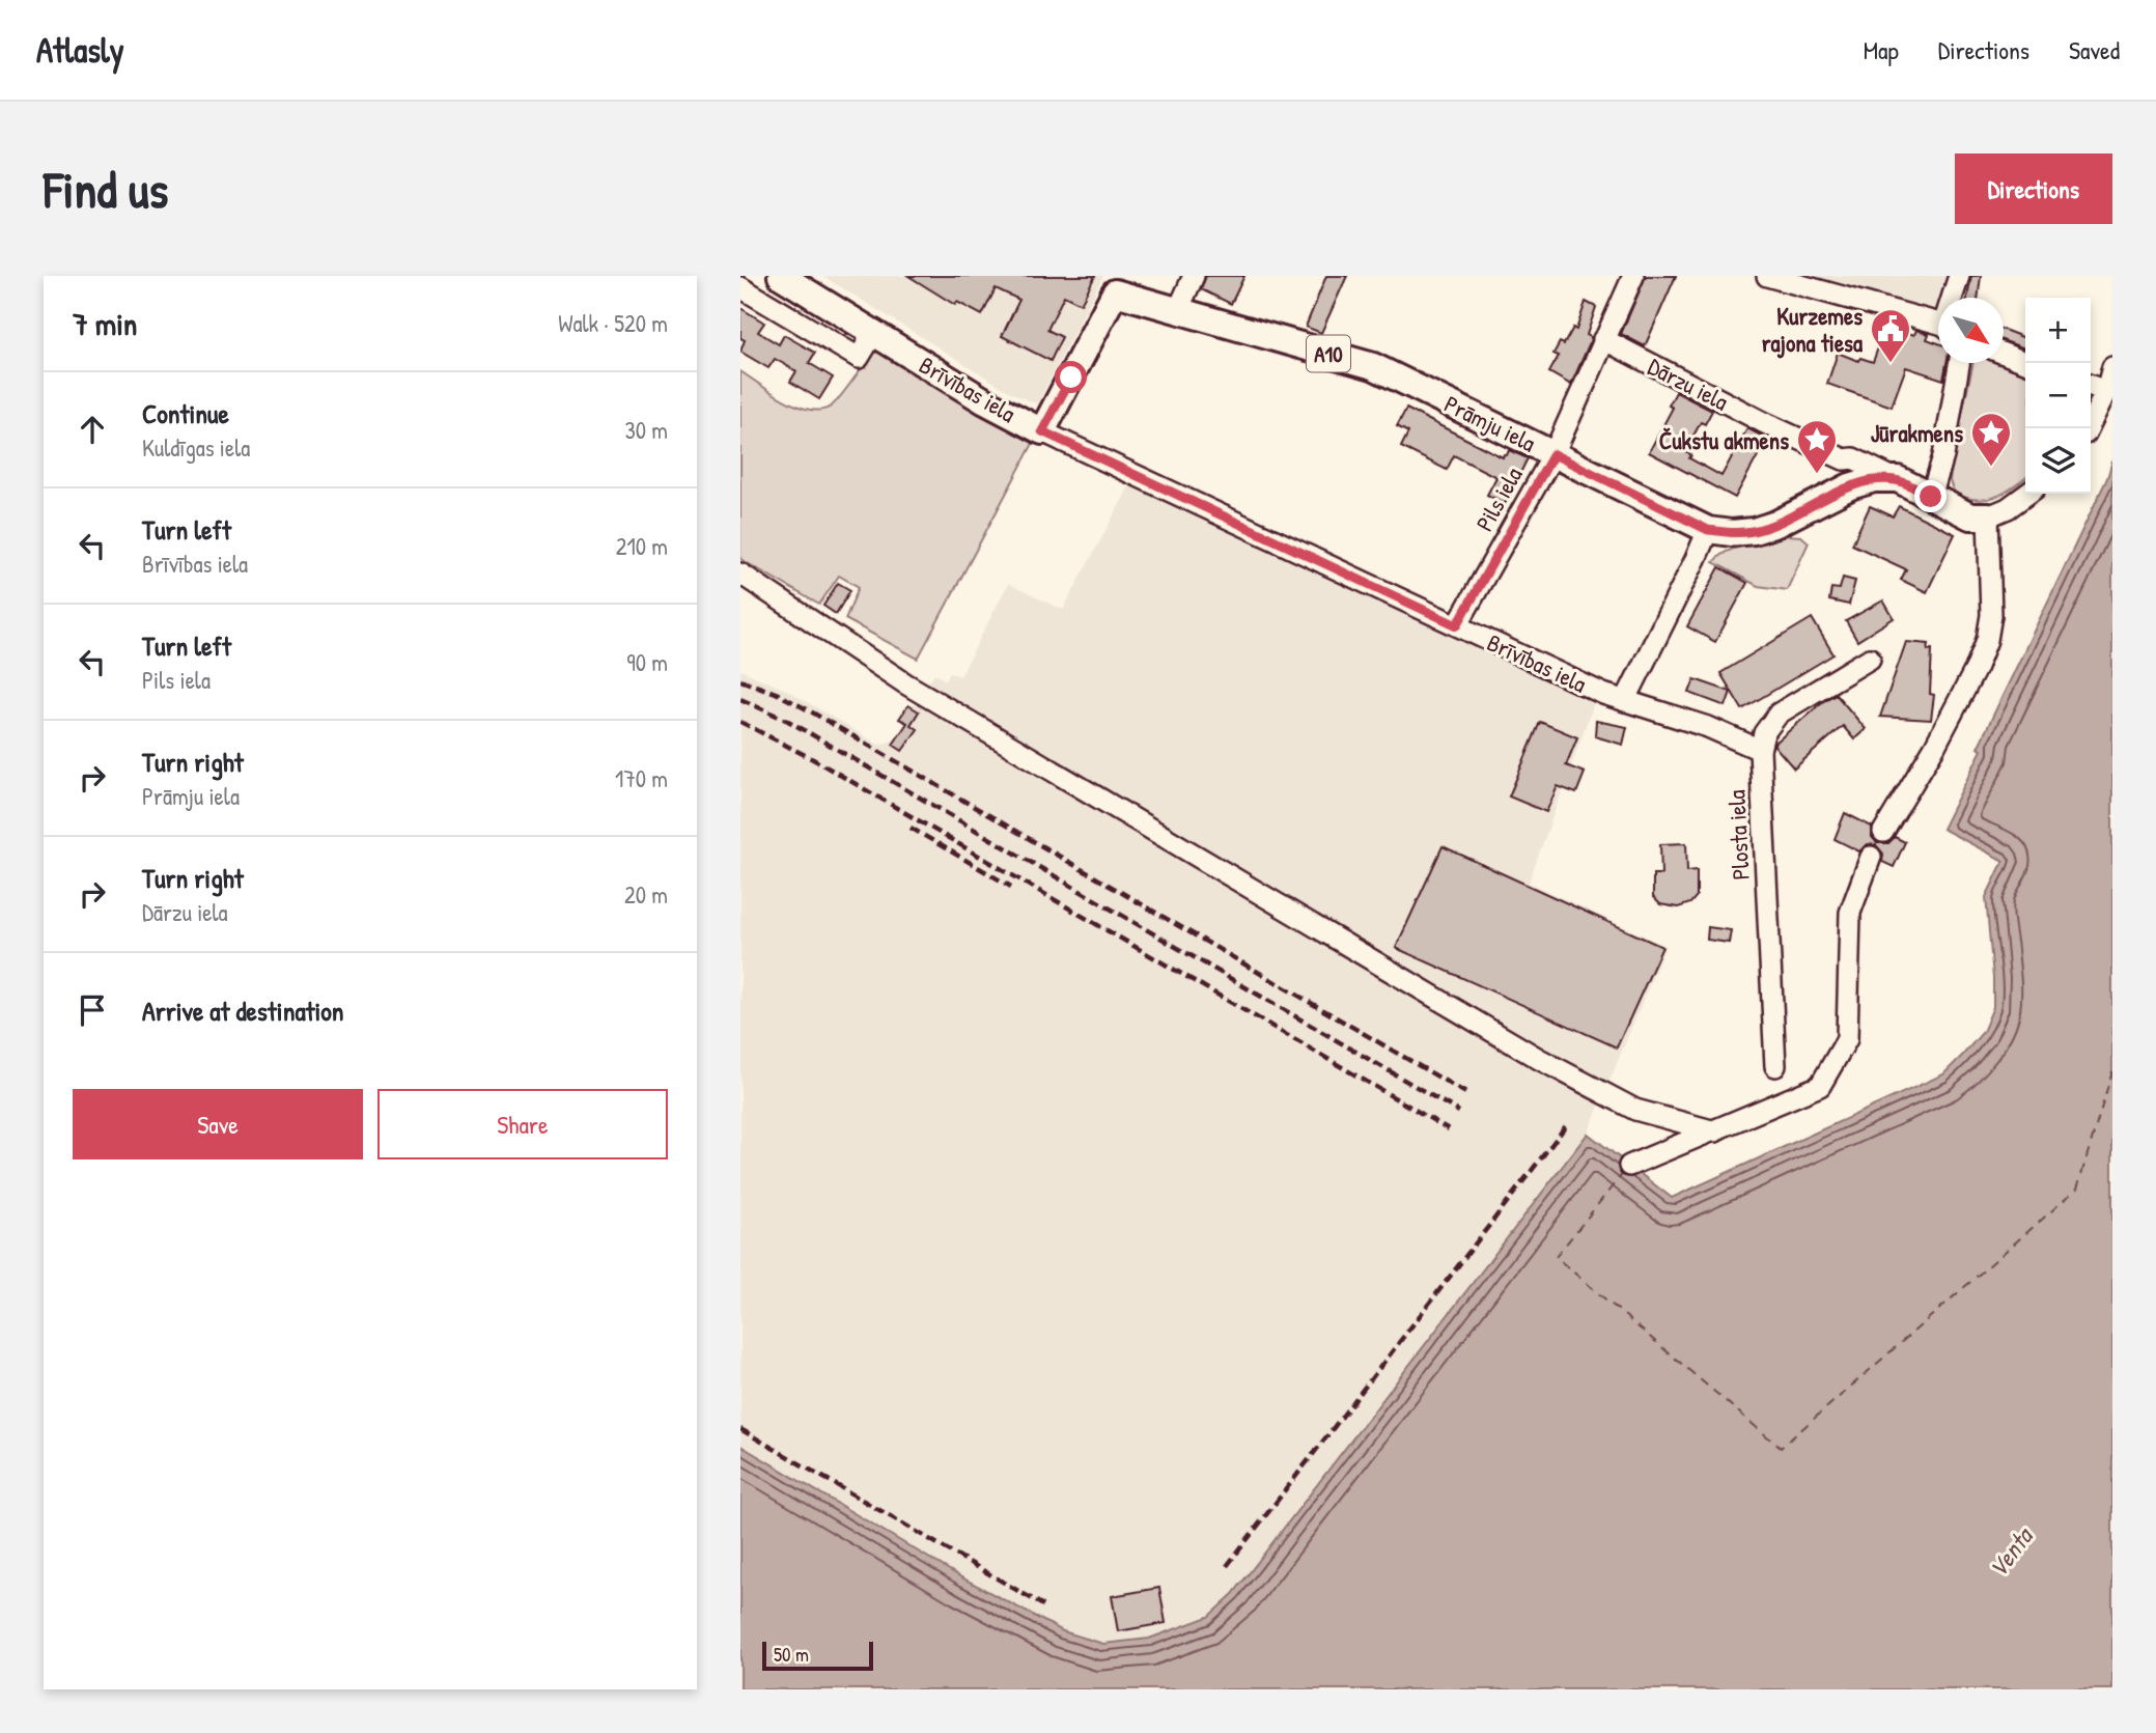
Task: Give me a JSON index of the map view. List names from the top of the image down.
{
  "streets": {
    "main road": [
      "A10",
      "Dārzu iela",
      "Brīvības iela",
      "Prāmju iela"
    ],
    "street": ["Pils iela", "Plosta iela"]
  },
  "crossings": [
    ["A10", "Brīvības iela"],
    ["A10", "Prāmju iela"],
    ["Dārzu iela", "Prāmju iela"],
    ["Dārzu iela", "Pils iela"],
    ["Brīvības iela", "Pils iela"],
    ["Brīvības iela", "Plosta iela"],
    ["Prāmju iela", "Pils iela"]
  ],
  "water": ["Venta"],
  "places": {
    "public building": ["Kurzemes rajona tiesa"],
    "place": ["Jūrakmens", "Čukstu akmens"]
  },
  "scale_bar": "50 m",
  "north": "bottom right",
  "page": {
    "header": "Atlasly",
    "nav": ["Map", "Directions", "Saved"],
    "buttons": [
      "Directions",
      ["Save", "Share"]
    ],
    "title": "Find us",
    "heading": ["7 min", "Walk · 520 m"],
    "map_buttons": ["+", "−"],
    "list": [
      ["Continue", "Kuldīgas iela", "30 m"],
      ["Turn left", "Brīvības iela", "210 m"],
      ["Turn left", "Pils iela", "90 m"],
      ["Turn right", "Prāmju iela", "170 m"],
      ["Turn right", "Dārzu iela", "20 m"],
      "Arrive at destination"
    ],
    "scale": "50 m"
  }
}
